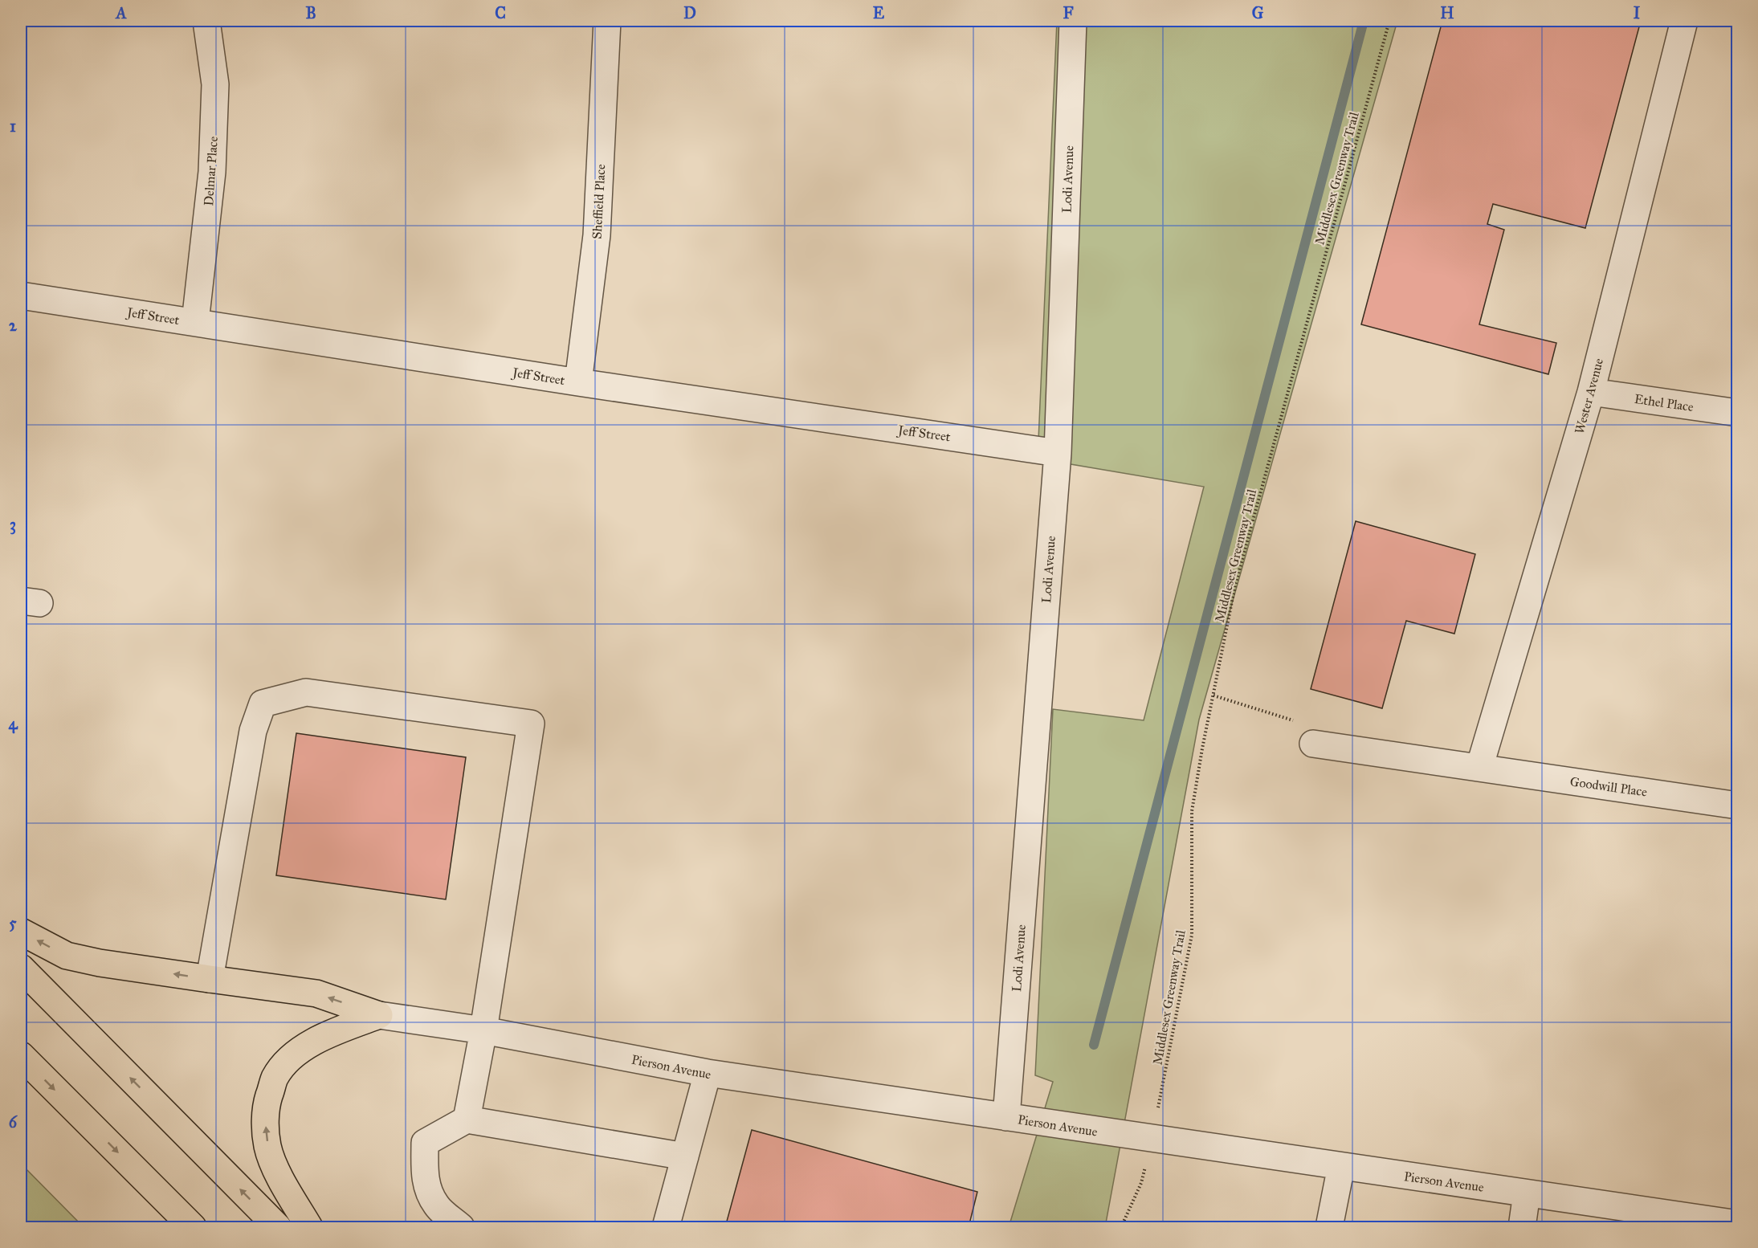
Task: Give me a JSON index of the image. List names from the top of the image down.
{
  "streets": {
    "street": [
      "Delmar Place",
      "Lodi Avenue",
      "Sheffield Place",
      "Jeff Street",
      "Wester Avenue",
      "Ethel Place",
      "Goodwill Place",
      "Pierson Avenue"
    ],
    "path": ["Middlesex Greenway Trail"]
  },
  "crossings": [
    ["Delmar Place", "Jeff Street"],
    ["Lodi Avenue", "Jeff Street"],
    ["Lodi Avenue", "Pierson Avenue"],
    ["Sheffield Place", "Jeff Street"],
    ["Wester Avenue", "Ethel Place"],
    ["Wester Avenue", "Goodwill Place"]
  ],
  "grid": {
    "columns": [
      "A",
      "B",
      "C",
      "D",
      "E",
      "F",
      "G",
      "H",
      "I"
    ],
    "rows": [
      "1",
      "2",
      "3",
      "4",
      "5",
      "6"
    ]
  }
}
